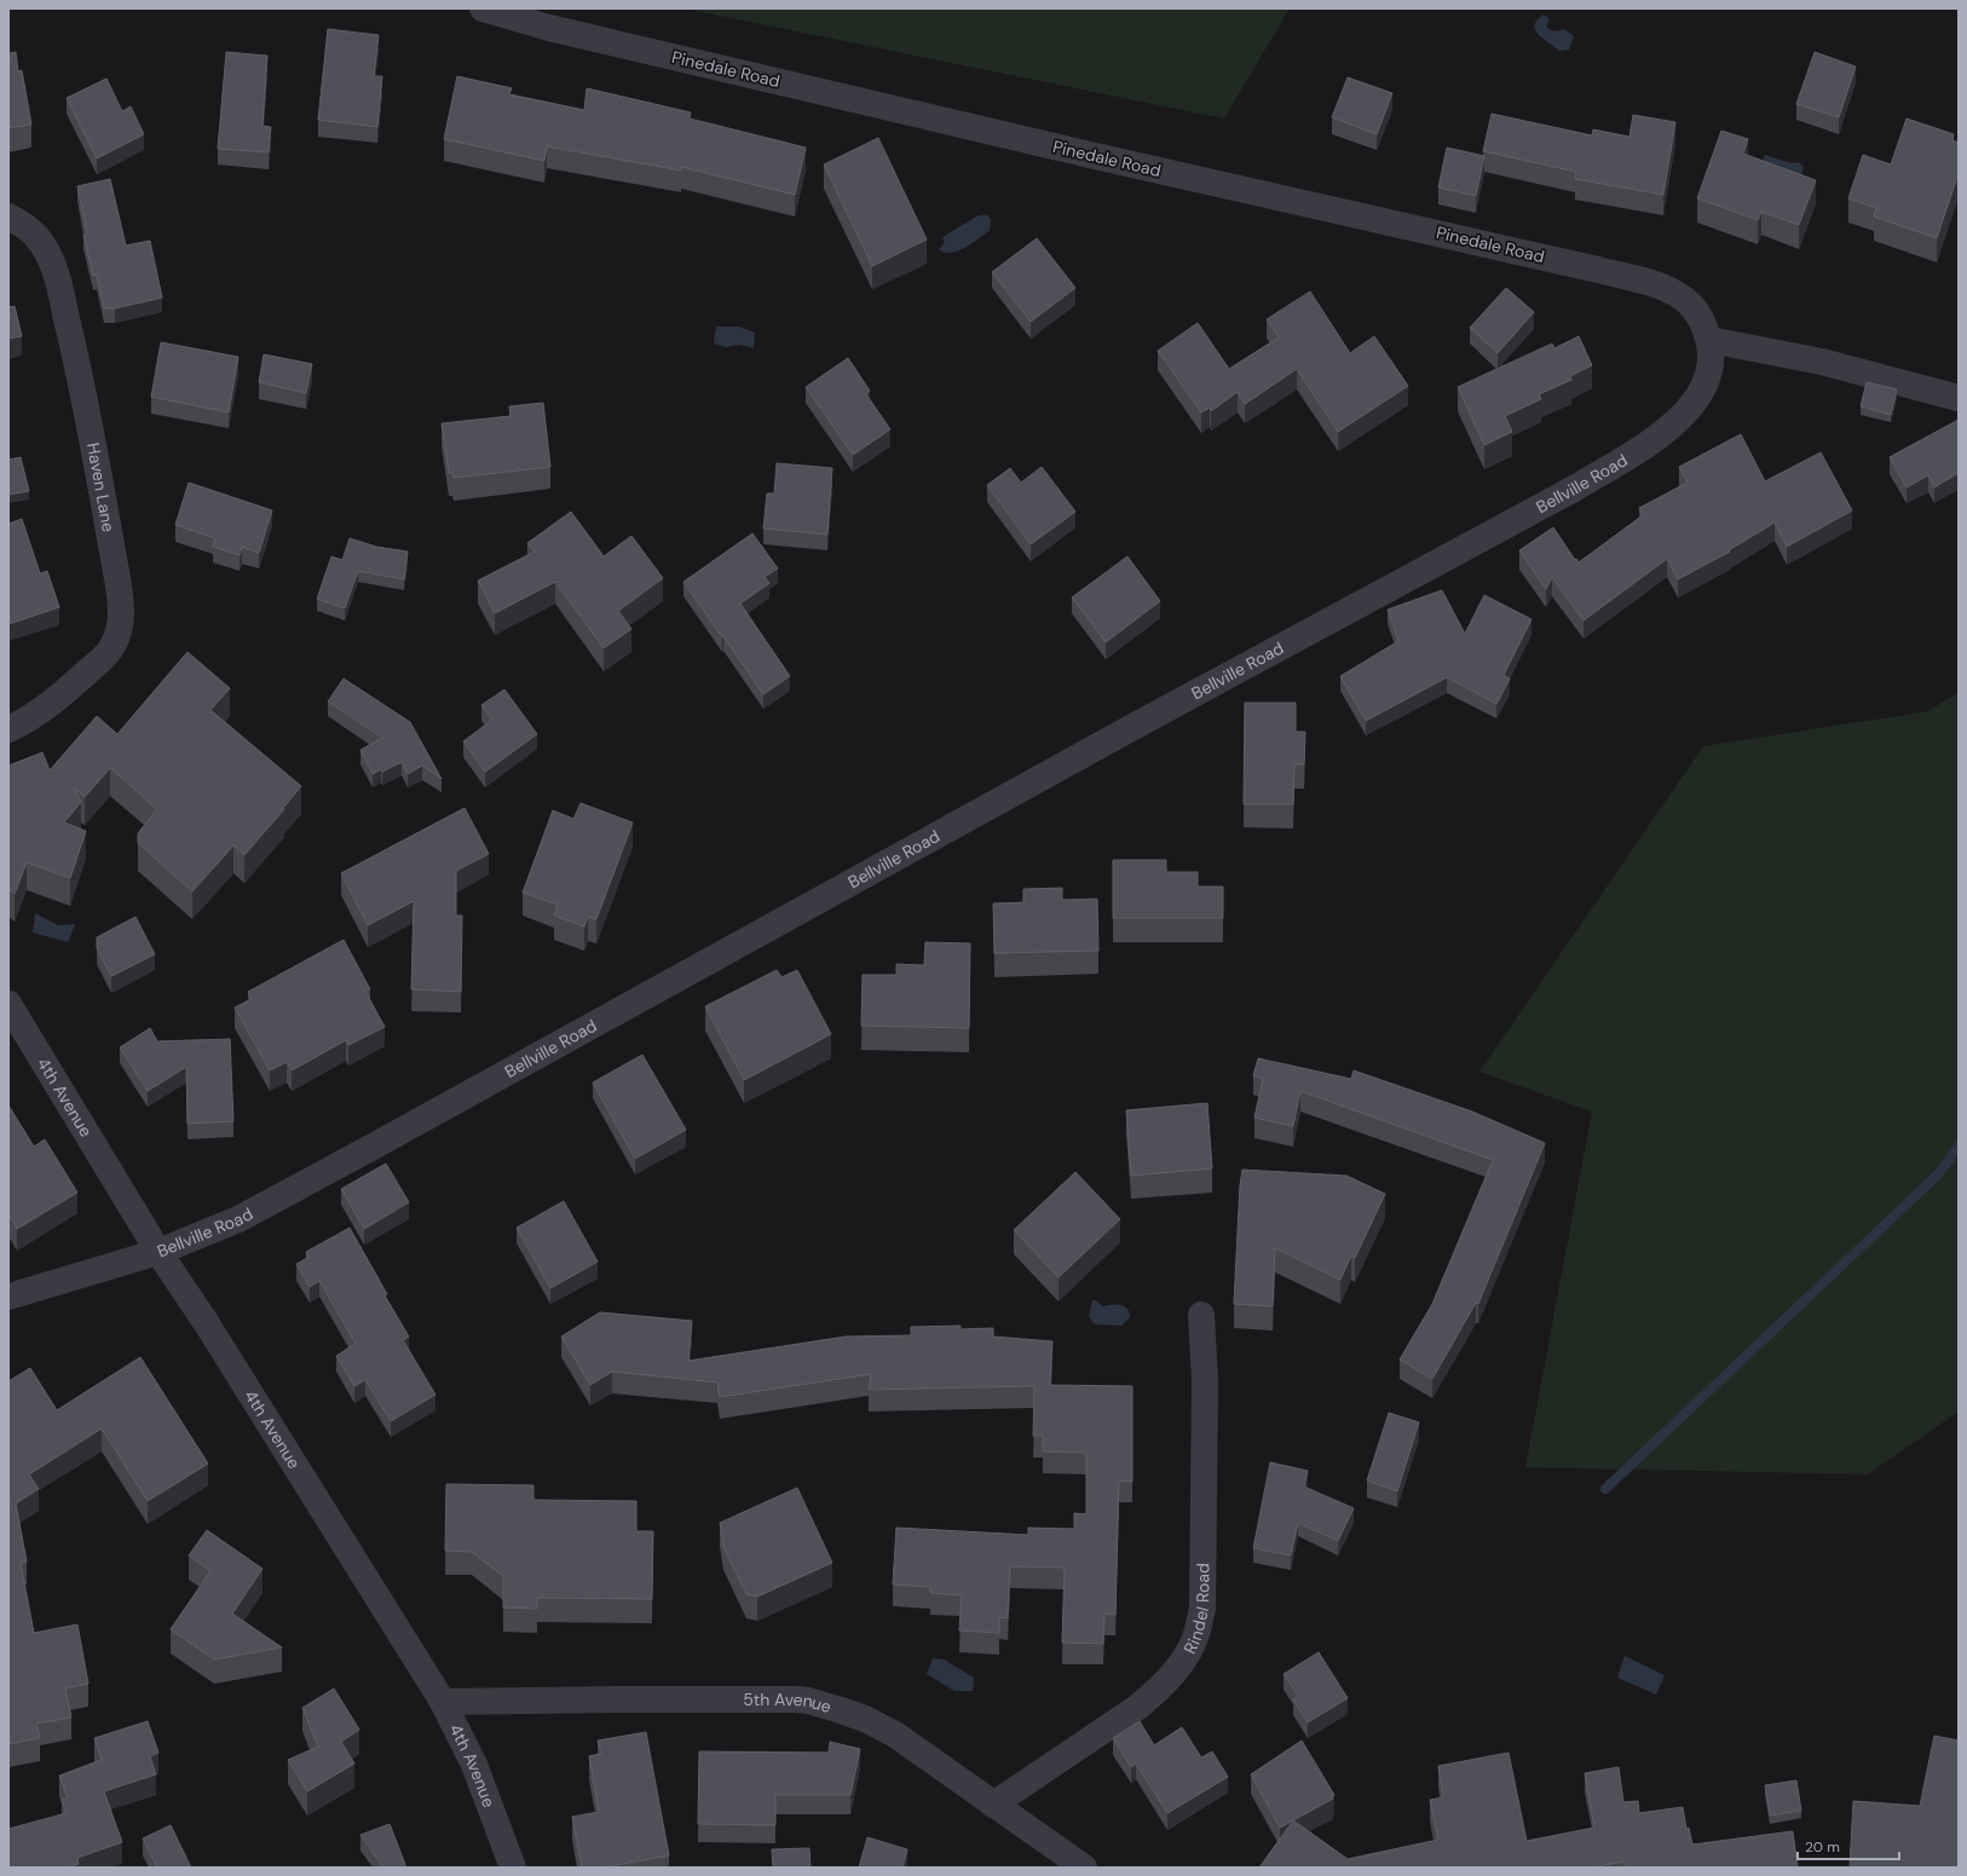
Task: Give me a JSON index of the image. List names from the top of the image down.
{
  "streets": {
    "street": [
      "Pinedale Road",
      "Bellville Road",
      "Haven Lane",
      "4th Avenue",
      "Rindel Road",
      "5th Avenue"
    ]
  },
  "crossings": [
    ["Pinedale Road", "Bellville Road"],
    ["Bellville Road", "4th Avenue"],
    ["4th Avenue", "5th Avenue"],
    ["Rindel Road", "5th Avenue"]
  ],
  "scale_bar": "20 m"
}
